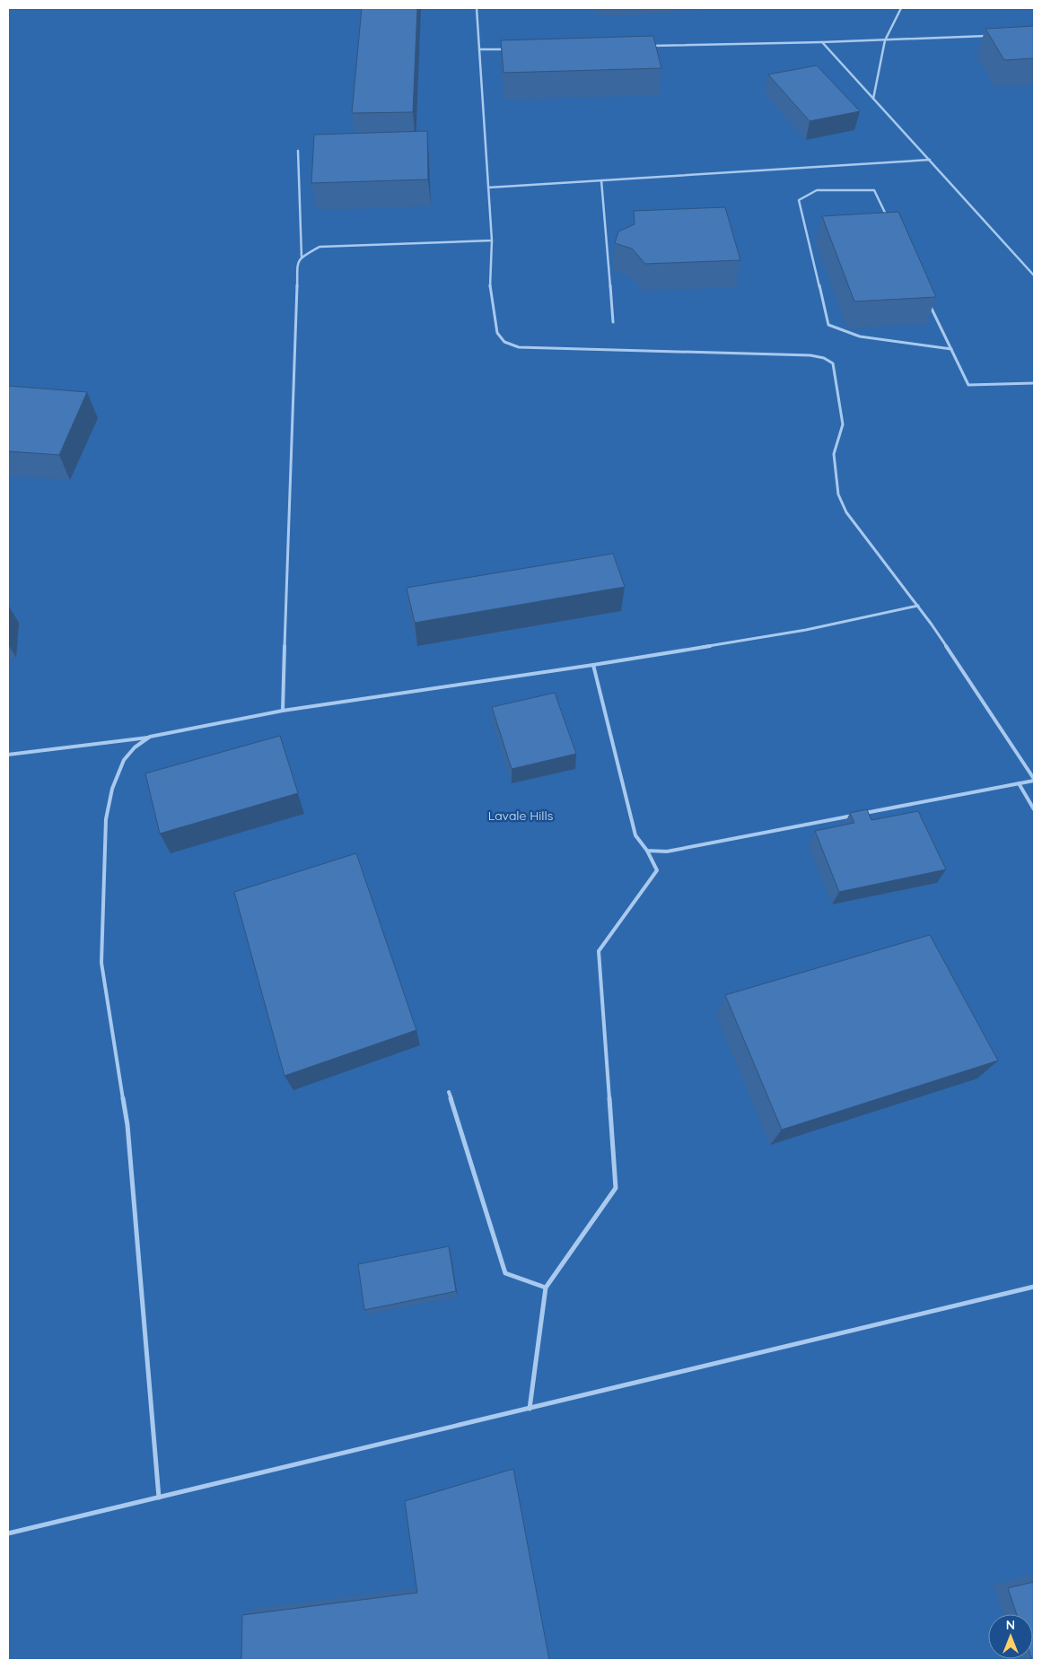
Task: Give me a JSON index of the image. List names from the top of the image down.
{
  "parks": ["Lavale Hills"],
  "north": "top"
}
